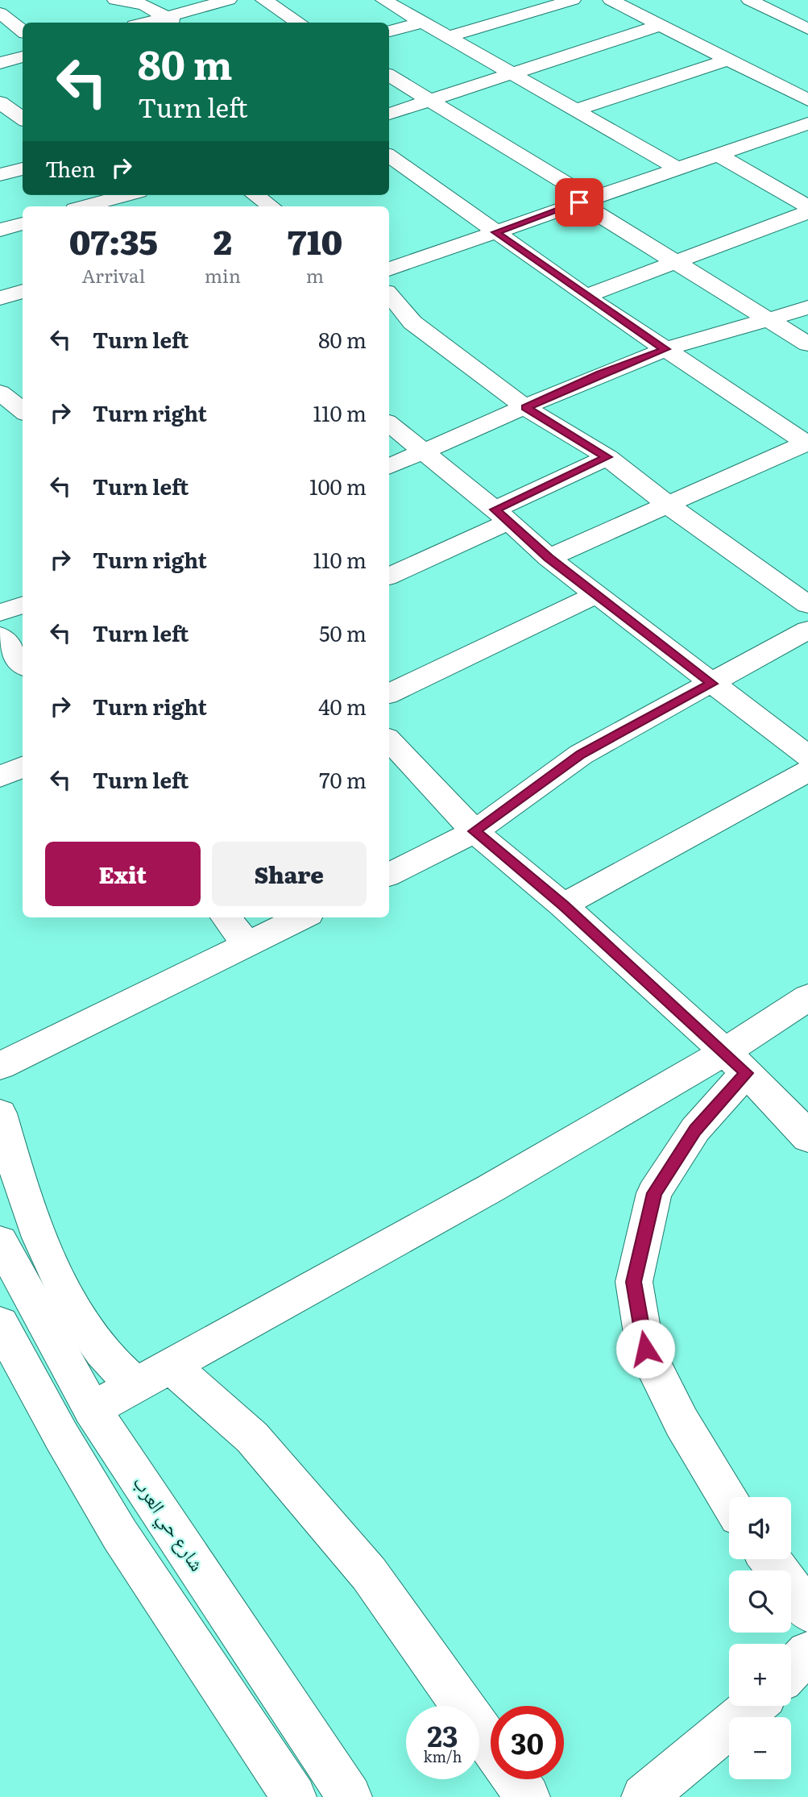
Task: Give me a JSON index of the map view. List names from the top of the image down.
{
  "streets": {
    "street": ["شارع حي العرب"]
  },
  "page": {
    "turn": ["80 m", "Turn left"],
    "then": "Then",
    "eta": [
      "07:35",
      "Arrival",
      "2",
      "min",
      "710",
      "m"
    ],
    "list": [
      {
        "name": "Turn left",
        "value": "80 m"
      },
      {
        "name": "Turn right",
        "value": "110 m"
      },
      {
        "name": "Turn left",
        "value": "100 m"
      },
      {
        "name": "Turn right",
        "value": "110 m"
      },
      {
        "name": "Turn left",
        "value": "50 m"
      },
      {
        "name": "Turn right",
        "value": "40 m"
      },
      {
        "name": "Turn left",
        "value": "70 m"
      }
    ],
    "buttons": ["Exit", "Share"],
    "map_buttons": ["+", "−"],
    "speed": "23 km/h",
    "limit": "30"
  }
}
